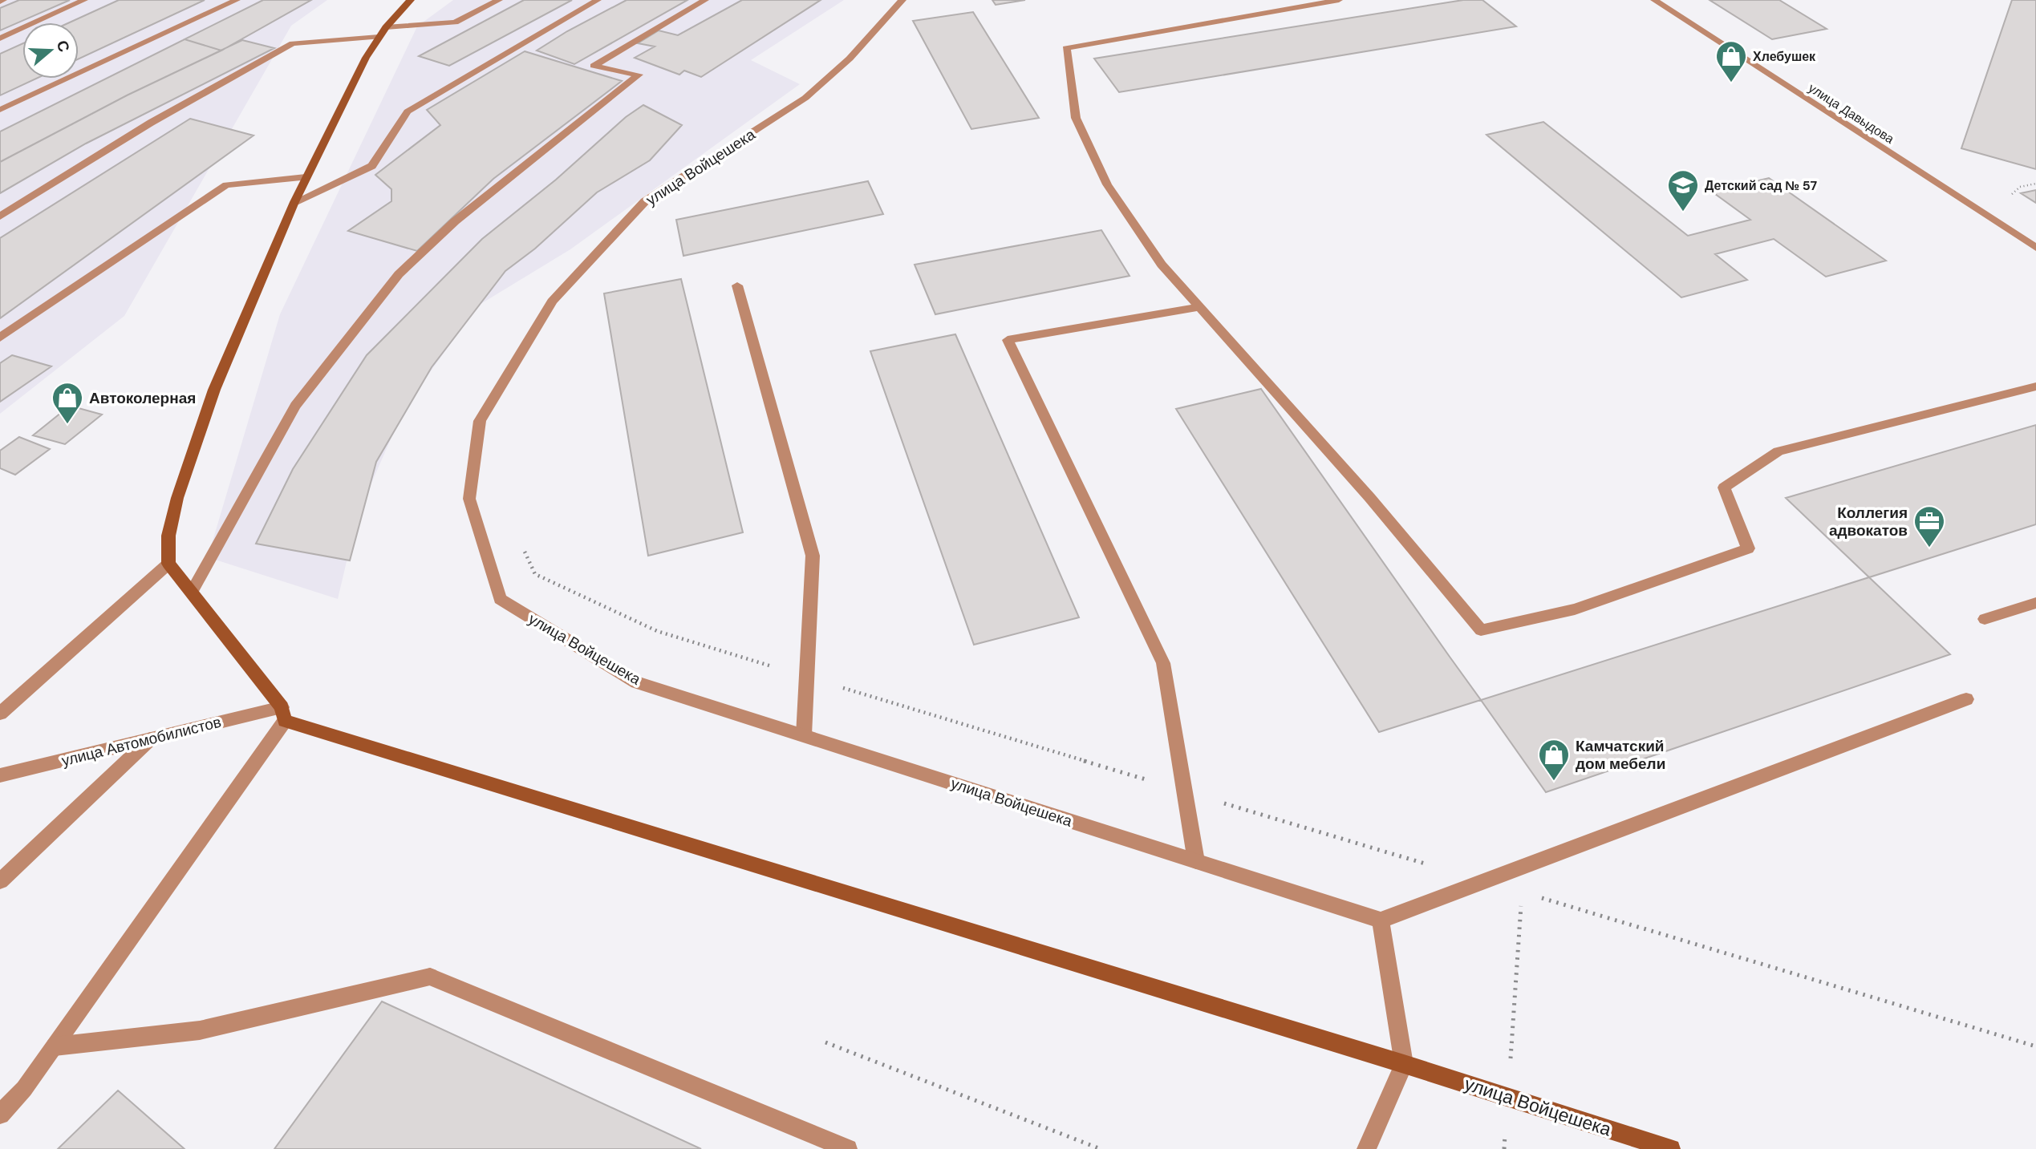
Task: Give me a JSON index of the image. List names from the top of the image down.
{
  "streets": {
    "main road": ["улица Войцешека"],
    "street": ["улица Давыдова", "улица Автомобилистов"]
  },
  "crossings": [
    ["улица Войцешека", "улица Автомобилистов"]
  ],
  "places": {
    "shop": ["Хлебушек", "Автоколерная", "Камчатский дом мебели"],
    "school or university": ["Детский сад № 57"],
    "office": ["Коллегия адвокатов"]
  },
  "north": "right"
}
